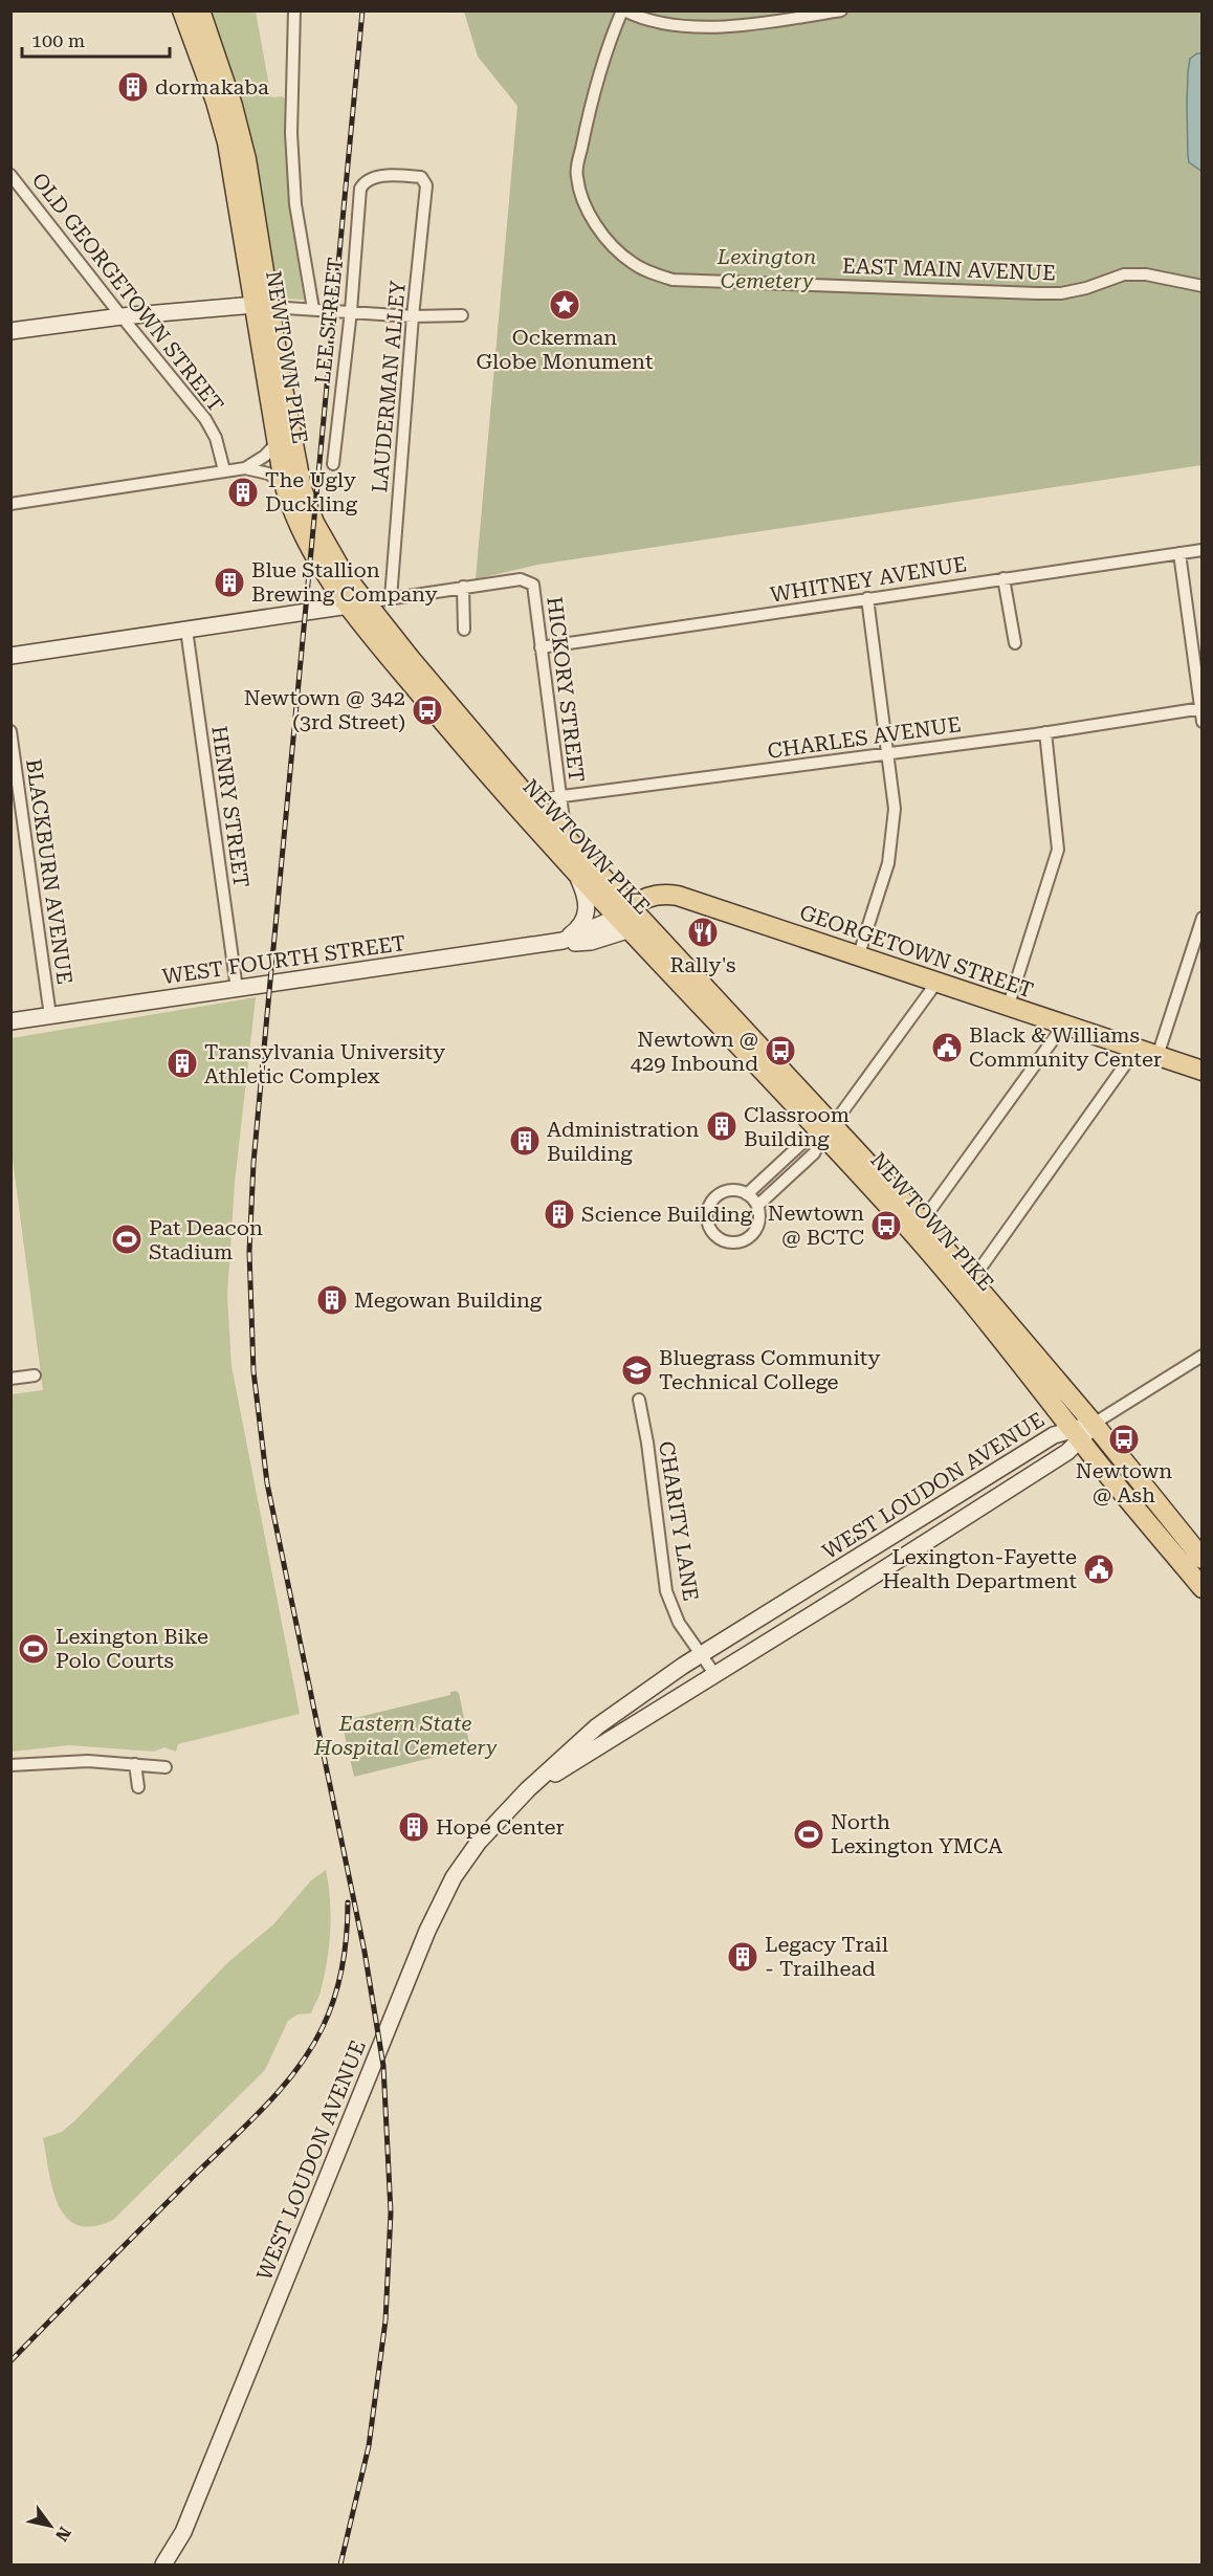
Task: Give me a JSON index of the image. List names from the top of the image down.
{
  "streets": {
    "main road": [
      "NEWTOWN PIKE",
      "GEORGETOWN STREET",
      "WEST FOURTH STREET",
      "WEST LOUDON AVENUE"
    ],
    "street": [
      "EAST MAIN AVENUE",
      "OLD GEORGETOWN STREET",
      "LEE STREET",
      "LAUDERMAN ALLEY",
      "WHITNEY AVENUE",
      "HICKORY STREET",
      "CHARLES AVENUE",
      "HENRY STREET",
      "BLACKBURN AVENUE",
      "CHARITY LANE"
    ]
  },
  "crossings": [
    ["LEE STREET", "LAUDERMAN ALLEY"],
    ["NEWTOWN PIKE", "HICKORY STREET"],
    ["NEWTOWN PIKE", "CHARLES AVENUE"],
    ["NEWTOWN PIKE", "GEORGETOWN STREET"],
    ["NEWTOWN PIKE", "WEST FOURTH STREET"],
    ["NEWTOWN PIKE", "WEST LOUDON AVENUE"],
    ["WHITNEY AVENUE", "HICKORY STREET"],
    ["HICKORY STREET", "CHARLES AVENUE"],
    ["HENRY STREET", "WEST FOURTH STREET"],
    ["BLACKBURN AVENUE", "WEST FOURTH STREET"],
    ["GEORGETOWN STREET", "WEST FOURTH STREET"],
    ["WEST LOUDON AVENUE", "CHARITY LANE"]
  ],
  "parks": ["Lexington Cemetery", "Eastern State Hospital Cemetery"],
  "places": {
    "building": [
      "dormakaba",
      "The Ugly Duckling",
      "Blue Stallion Brewing Company",
      "Transylvania University Athletic Complex",
      "Classroom Building",
      "Administration Building",
      "Science Building",
      "Megowan Building",
      "Hope Center",
      "Legacy Trail - Trailhead"
    ],
    "place": ["Ockerman Globe Monument"],
    "bus stop": [
      "Newtown @ 342 (3rd Street)",
      "Newtown @ 429 Inbound",
      "Newtown @ BCTC",
      "Newtown @ Ash"
    ],
    "restaurant": ["Rally's"],
    "public building": ["Black & Williams Community Center", "Lexington-Fayette Health Department"],
    "sports": ["Pat Deacon Stadium", "Lexington Bike Polo Courts", "North Lexington YMCA"],
    "school or university": ["Bluegrass Community Technical College"]
  },
  "scale_bar": "100 m",
  "north": "bottom right"
}
